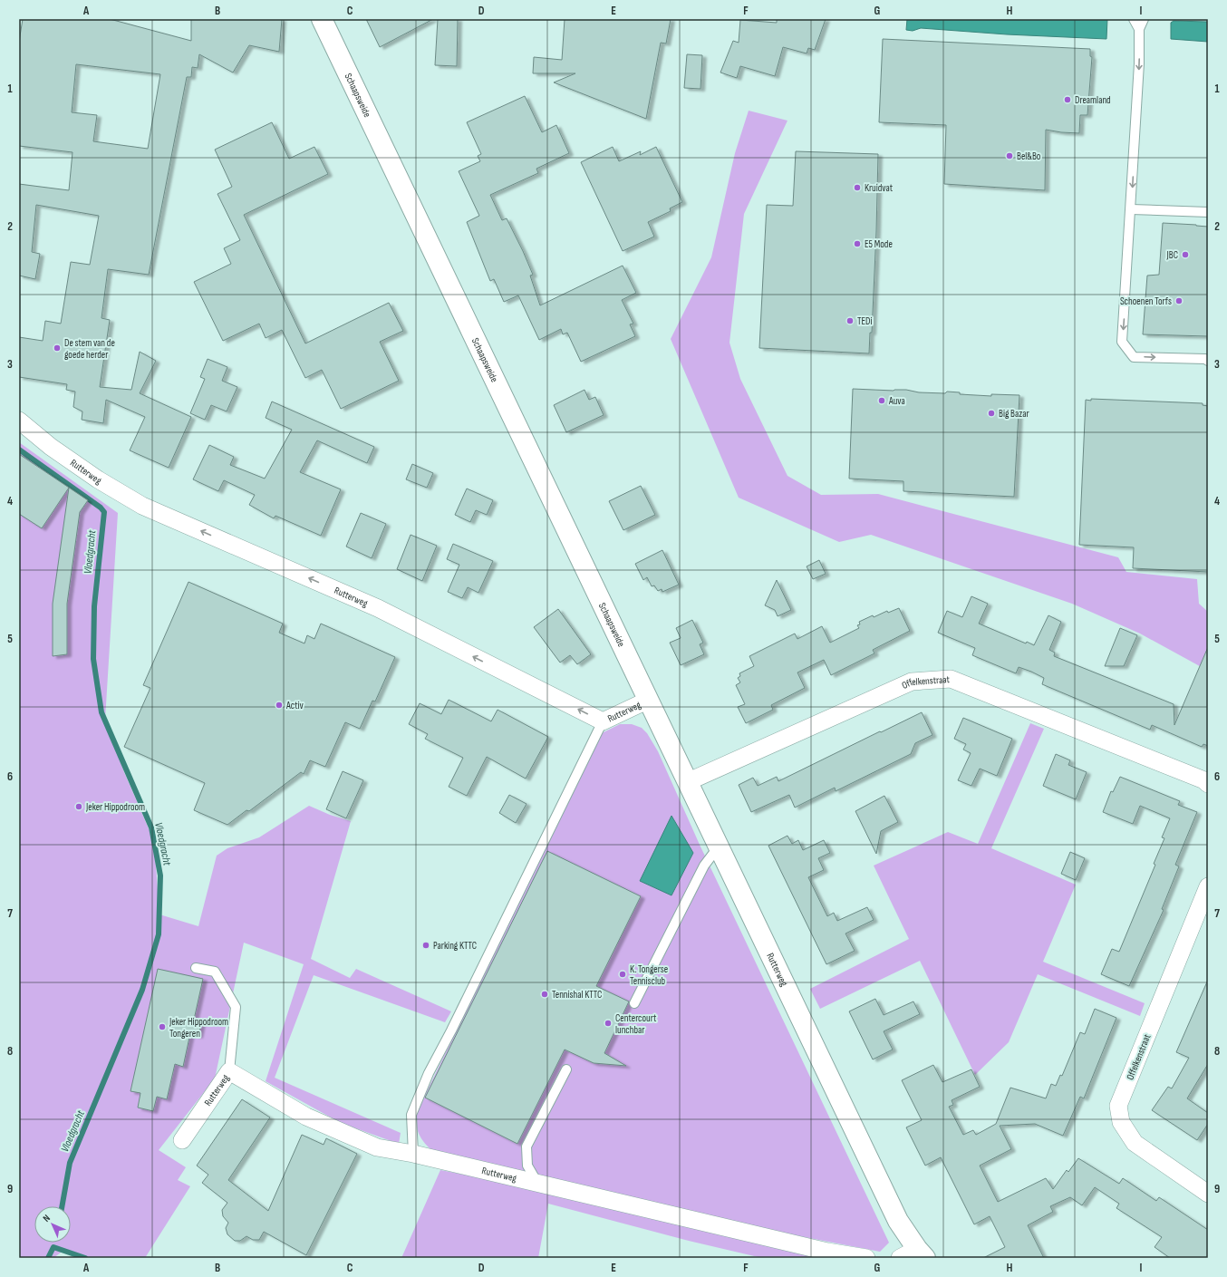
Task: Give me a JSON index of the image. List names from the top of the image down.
{
  "streets": {
    "street": ["Schaapsweide", "Rutterweg", "Offelkenstraat"]
  },
  "crossings": [
    ["Schaapsweide", "Rutterweg"],
    ["Rutterweg", "Offelkenstraat"]
  ],
  "water": ["Vloedgracht"],
  "places": [
    "Dreamland",
    "Bel&Bo",
    "Kruidvat",
    "E5 Mode",
    "JBC",
    "Schoenen Torfs",
    "TEDi",
    "De stem van de goede herder",
    "Auva",
    "Big Bazar",
    "Activ",
    "Jeker Hippodroom",
    "Parking KTTC",
    "K. Tongerse Tennisclub",
    "Tennishal KTTC",
    "Centercourt lunchbar",
    "Jeker Hippodroom Tongeren"
  ],
  "north": "top left",
  "grid": {
    "columns": [
      "A",
      "B",
      "C",
      "D",
      "E",
      "F",
      "G",
      "H",
      "I"
    ],
    "rows": [
      "1",
      "2",
      "3",
      "4",
      "5",
      "6",
      "7",
      "8",
      "9"
    ]
  }
}
